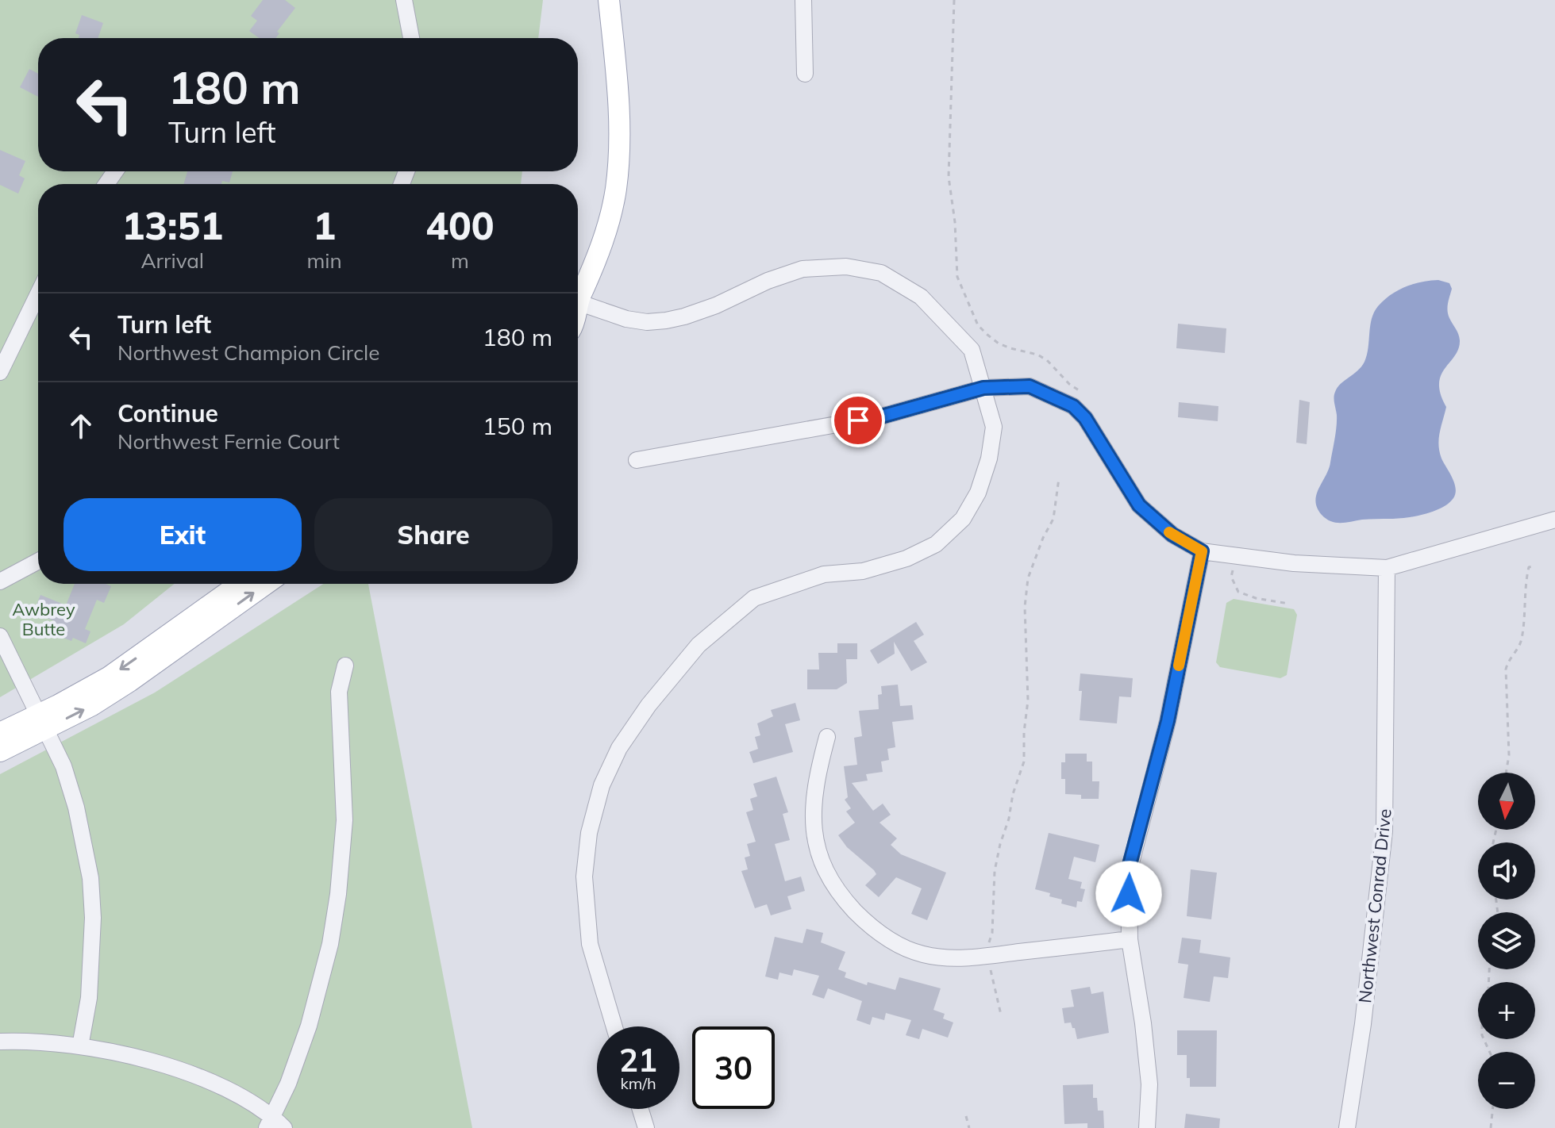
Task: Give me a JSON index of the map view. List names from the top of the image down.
{
  "streets": {
    "street": ["Northwest Conrad Drive"]
  },
  "parks": ["Awbrey Butte"],
  "north": "bottom",
  "page": {
    "turn": ["180 m", "Turn left"],
    "eta": [
      "13:51",
      "Arrival",
      "1",
      "min",
      "400",
      "m"
    ],
    "list": [
      {
        "name": "Turn left",
        "note": "Northwest Champion Circle",
        "value": "180 m"
      },
      {
        "name": "Continue",
        "note": "Northwest Fernie Court",
        "value": "150 m"
      }
    ],
    "buttons": ["Exit", "Share"],
    "map_buttons": ["+", "−"],
    "speed": "21 km/h",
    "limit": "30"
  }
}
